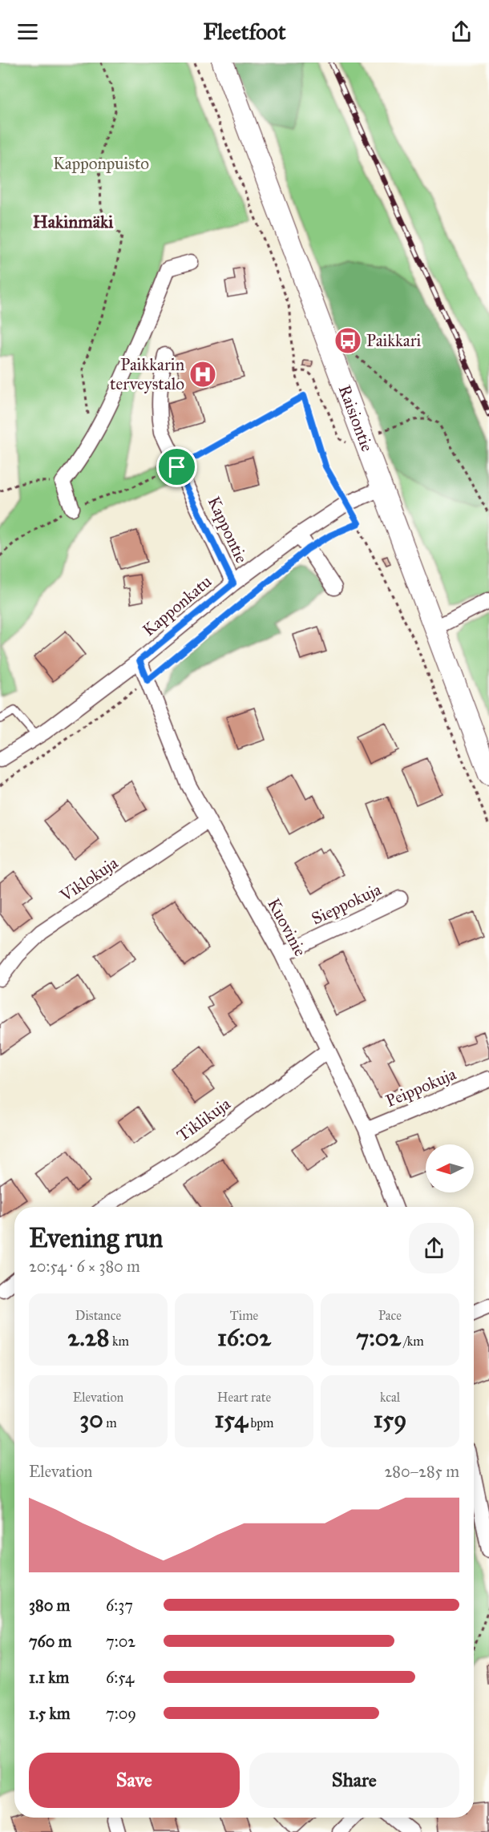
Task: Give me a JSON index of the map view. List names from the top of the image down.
{
  "streets": {
    "main road": ["Raisiontie"],
    "street": [
      "Kappontie",
      "Kapponkatu",
      "Viklokuja",
      "Sieppokuja",
      "Kuovinie",
      "Peippokuja",
      "Tiklikuja"
    ]
  },
  "crossings": [
    ["Raisiontie", "Kapponkatu"],
    ["Kappontie", "Kapponkatu"],
    ["Kapponkatu", "Kuovinie"],
    ["Viklokuja", "Kuovinie"],
    ["Sieppokuja", "Kuovinie"],
    ["Kuovinie", "Peippokuja"],
    ["Kuovinie", "Tiklikuja"]
  ],
  "districts": ["Hakinmäki"],
  "parks": ["Kapponpuisto"],
  "places": {
    "bus stop": ["Paikkari"],
    "hospital": ["Paikkarin terveystalo"]
  },
  "north": "left",
  "page": {
    "header": "Fleetfoot",
    "heading": ["Evening run", "20:54 · 6 × 380 m"],
    "stats": [
      ["Distance", "2.28 km"],
      ["Time", "16:02"],
      ["Pace", "7:02 /km"],
      ["Elevation", "30 m"],
      ["Heart rate", "154 bpm"],
      ["kcal", "159"]
    ],
    "chart": ["Elevation", "280–285 m"],
    "list": [
      {
        "name": "380 m",
        "note": "6:37"
      },
      {
        "name": "760 m",
        "note": "7:02"
      },
      {
        "name": "1.1 km",
        "note": "6:54"
      },
      {
        "name": "1.5 km",
        "note": "7:09"
      }
    ],
    "buttons": ["Save", "Share"]
  }
}
